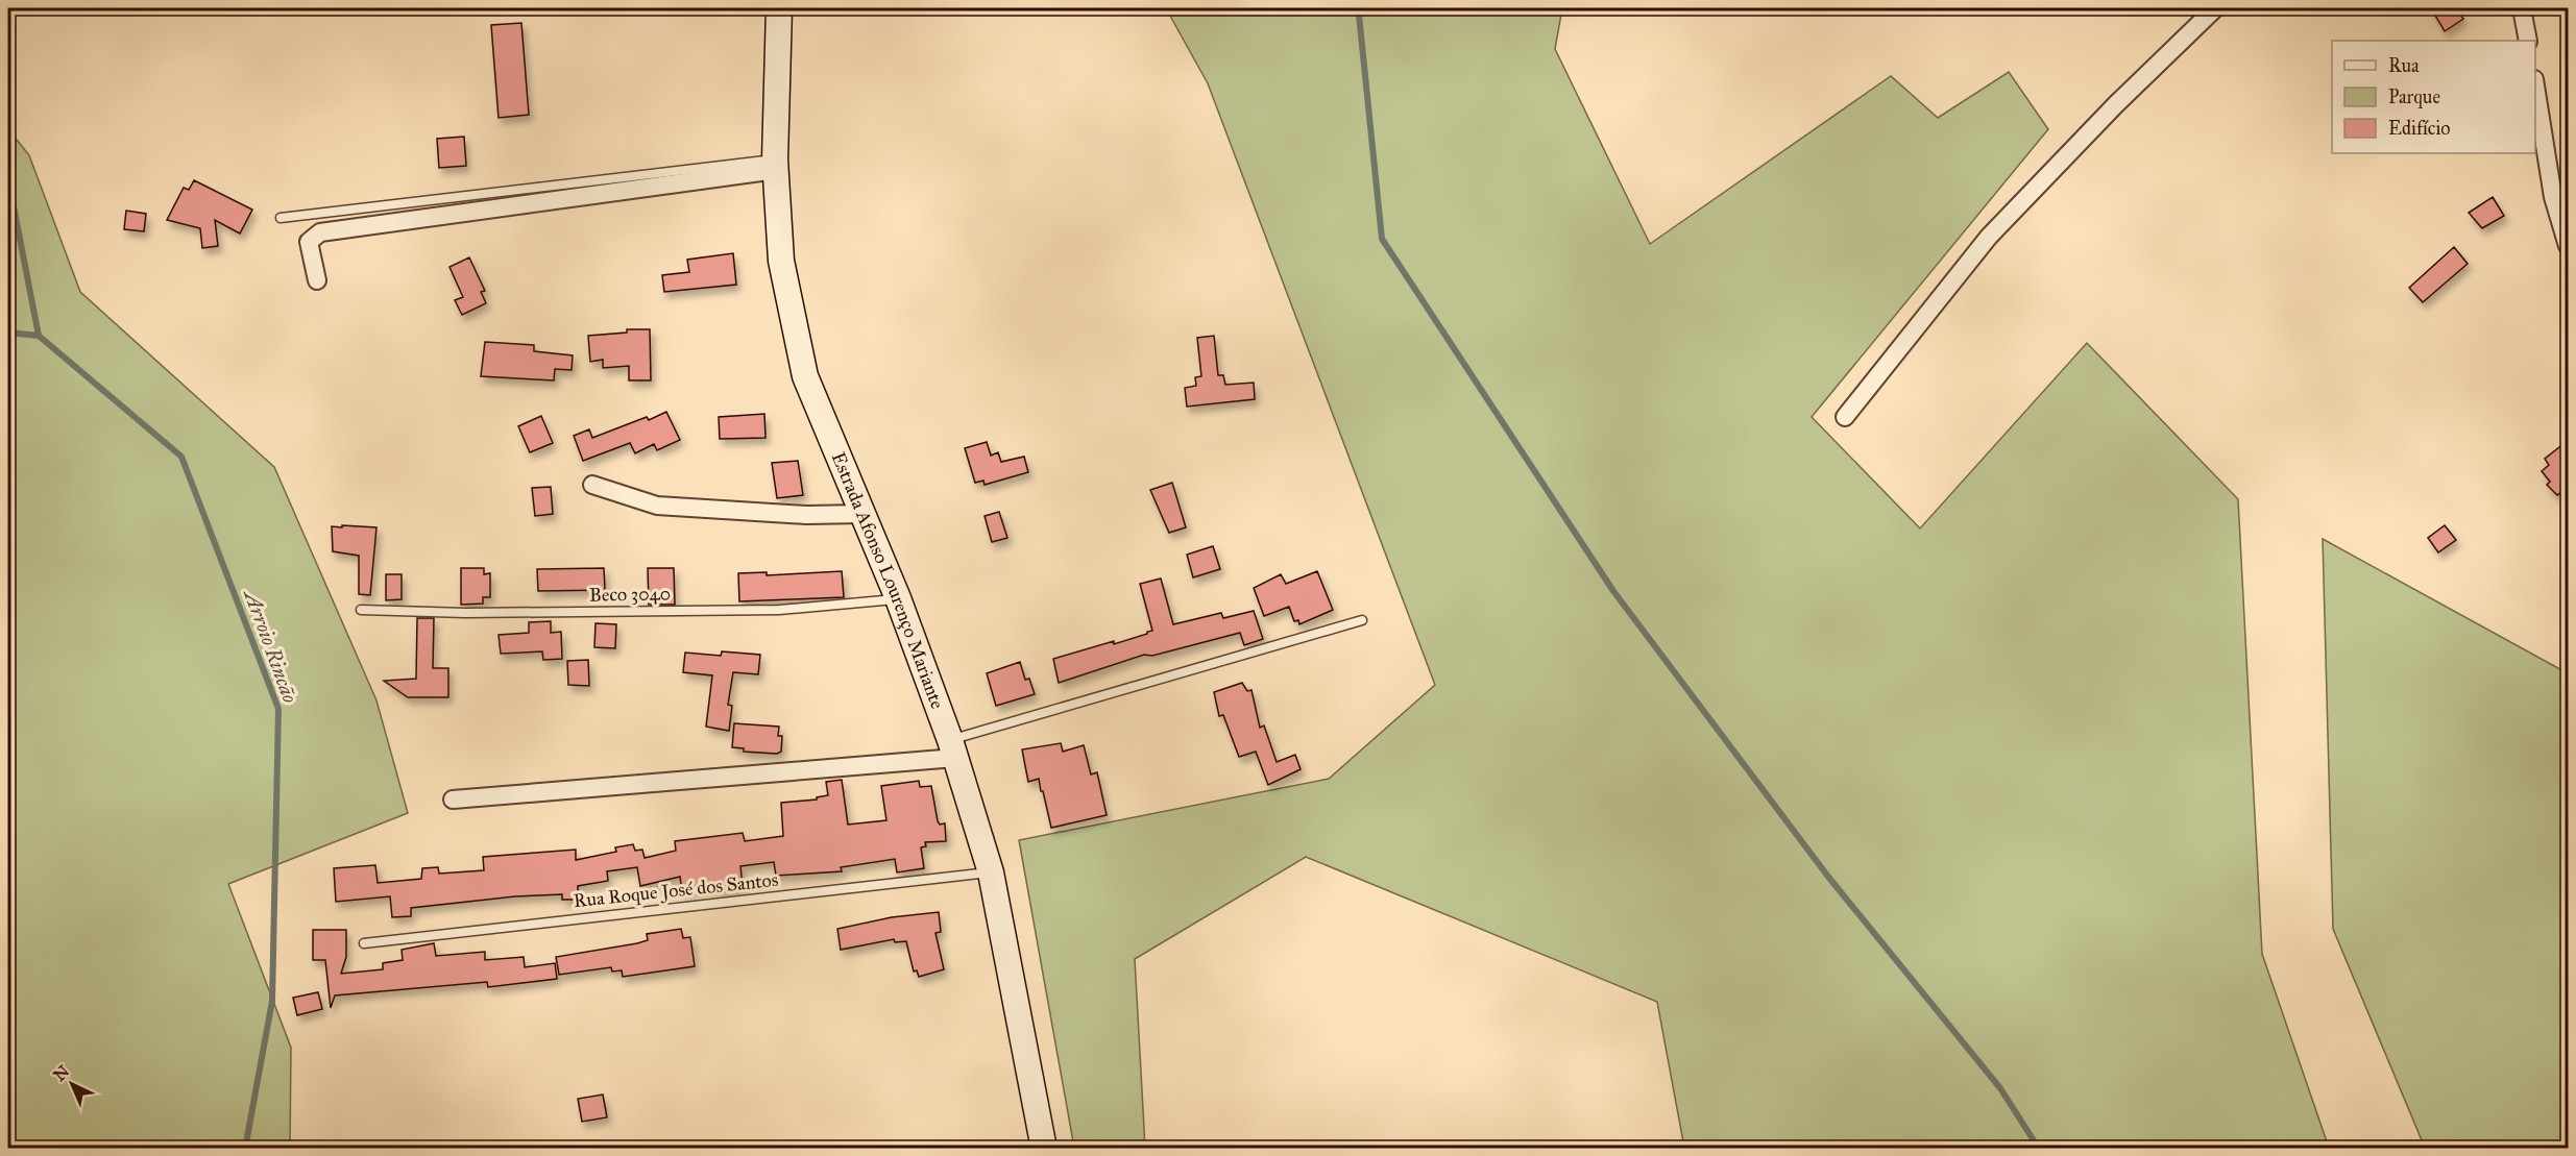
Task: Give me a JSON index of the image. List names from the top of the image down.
{
  "streets": {
    "main road": ["Estrada Afonso Lourenço Mariante"],
    "lane": ["Beco 3040", "Rua Roque José dos Santos"]
  },
  "crossings": [
    ["Estrada Afonso Lourenço Mariante", "Beco 3040"],
    ["Estrada Afonso Lourenço Mariante", "Rua Roque José dos Santos"]
  ],
  "water": ["Arroio Rincão"],
  "legend": ["Rua", "Parque", "Edifício"],
  "north": "top left"
}
